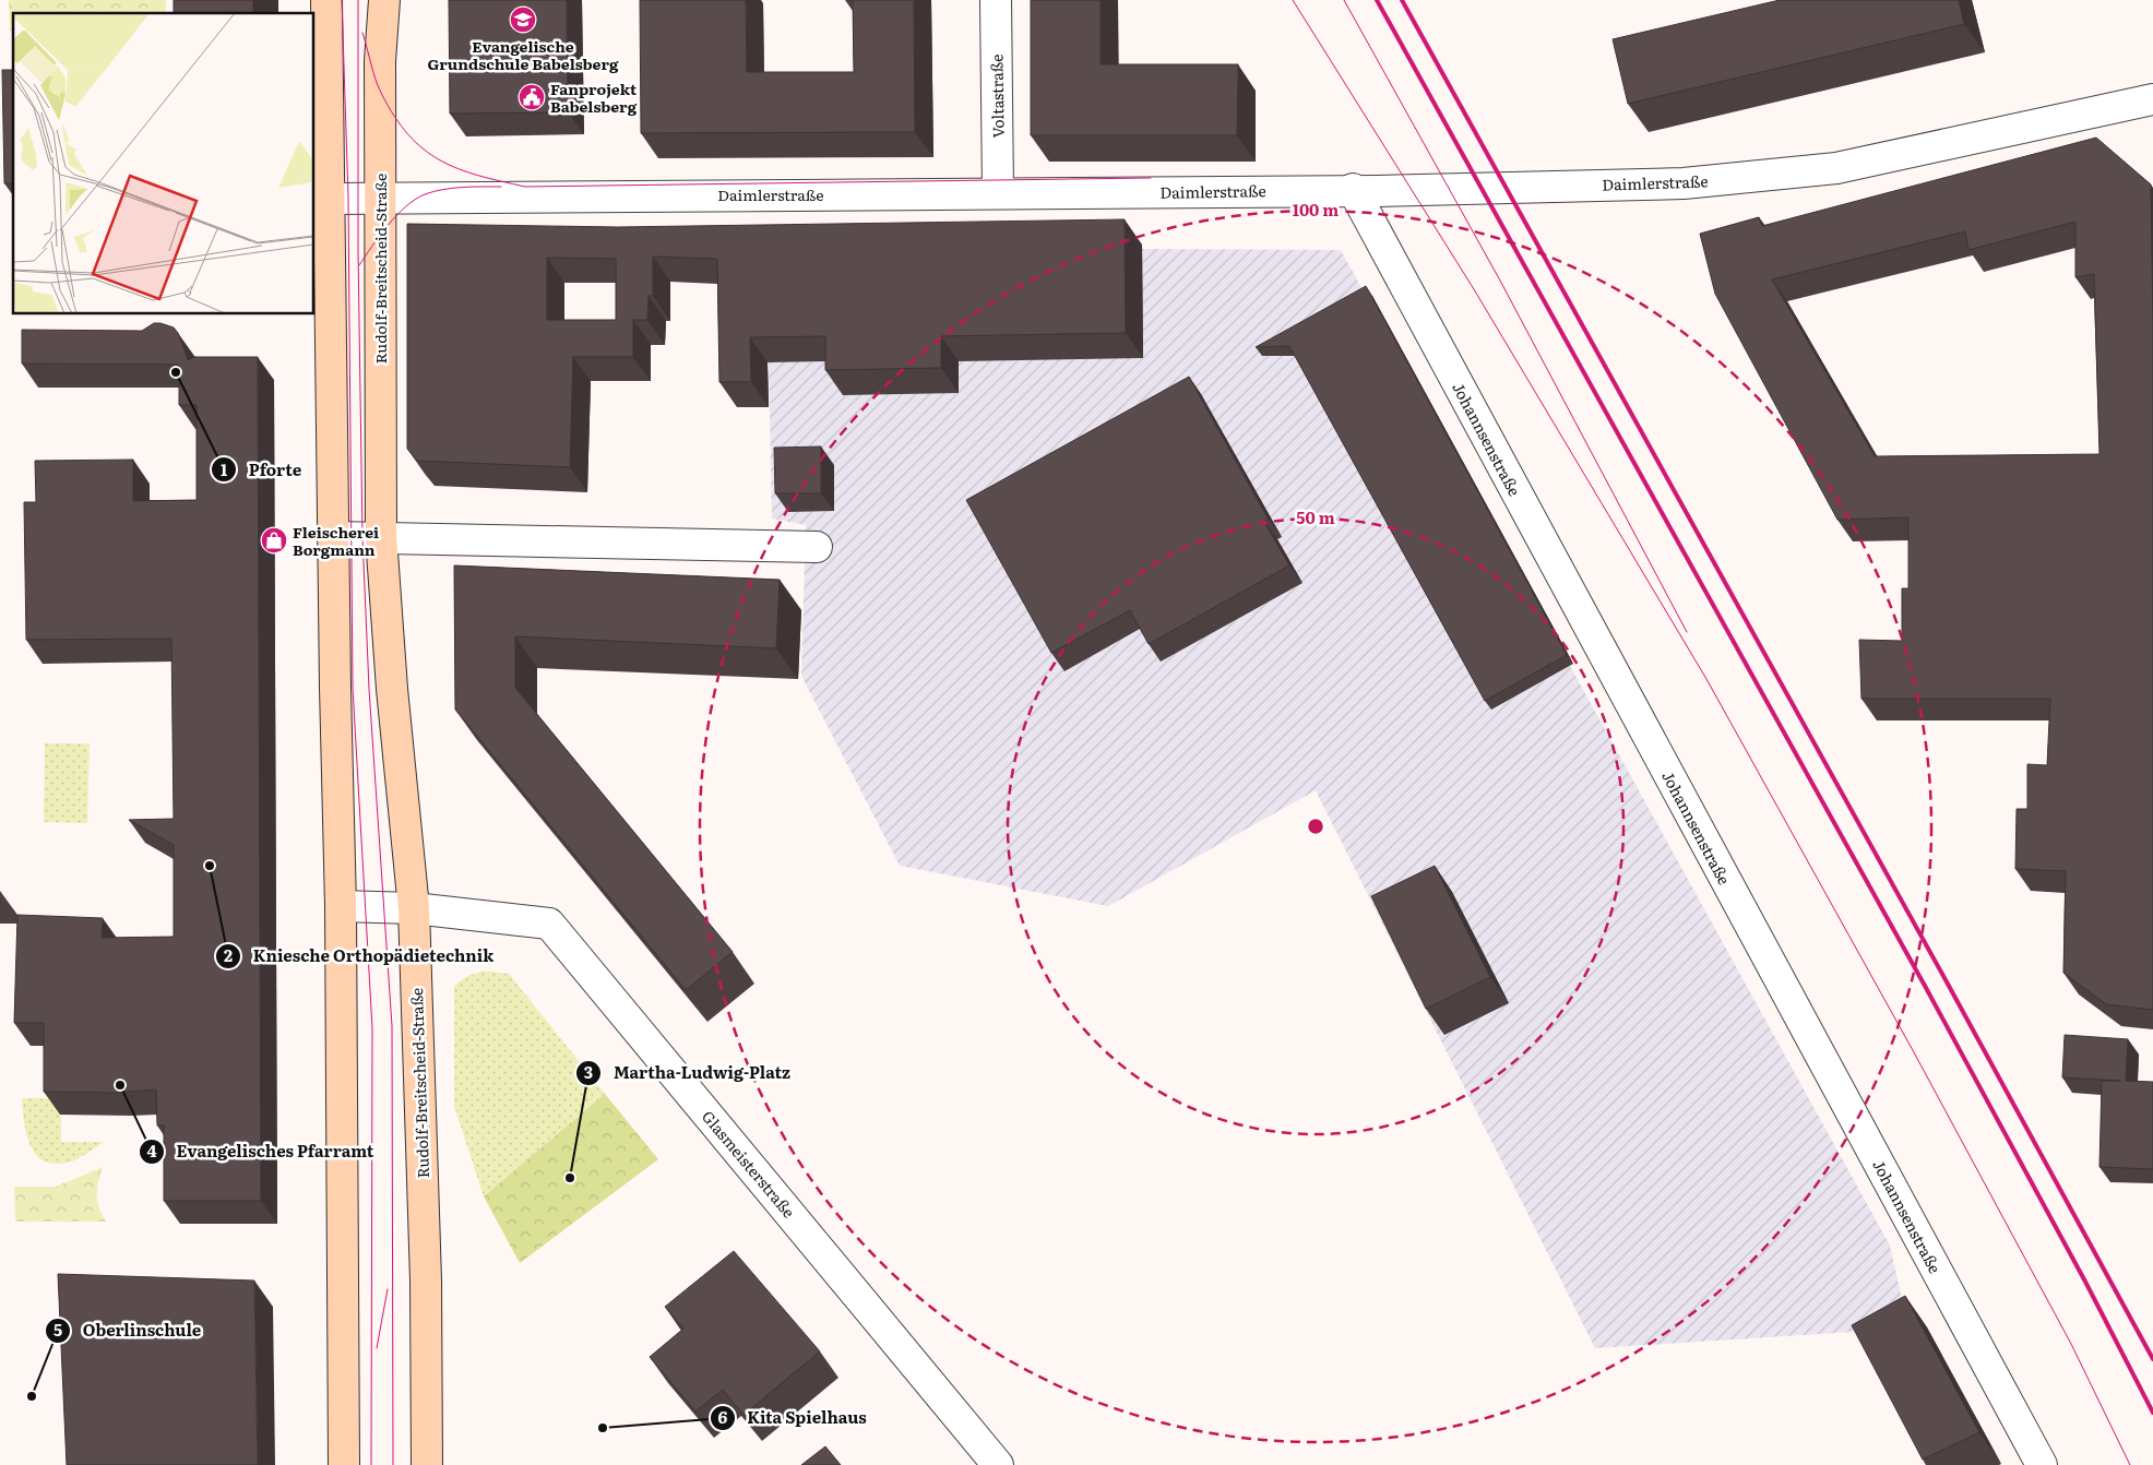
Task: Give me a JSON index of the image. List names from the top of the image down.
{
  "streets": {
    "street": [
      "Voltastraße",
      "Daimlerstraße",
      "Rudolf-Breitscheid-Straße",
      "Johannsenstraße",
      "Glasmeisterstraße"
    ]
  },
  "crossings": [
    ["Voltastraße", "Daimlerstraße"],
    ["Daimlerstraße", "Rudolf-Breitscheid-Straße"],
    ["Daimlerstraße", "Johannsenstraße"],
    ["Rudolf-Breitscheid-Straße", "Glasmeisterstraße"]
  ],
  "places": {
    "school or university": ["Evangelische Grundschule Babelsberg"],
    "public building": ["Fanprojekt Babelsberg"],
    "other": [
      "Pforte",
      "Kniesche Orthopädietechnik",
      "Evangelisches Pfarramt",
      "Martha-Ludwig-Platz",
      "Oberlinschule",
      "Kita Spielhaus"
    ],
    "shop": ["Fleischerei Borgmann"]
  },
  "rings": ["100 m", "50 m"]
}
